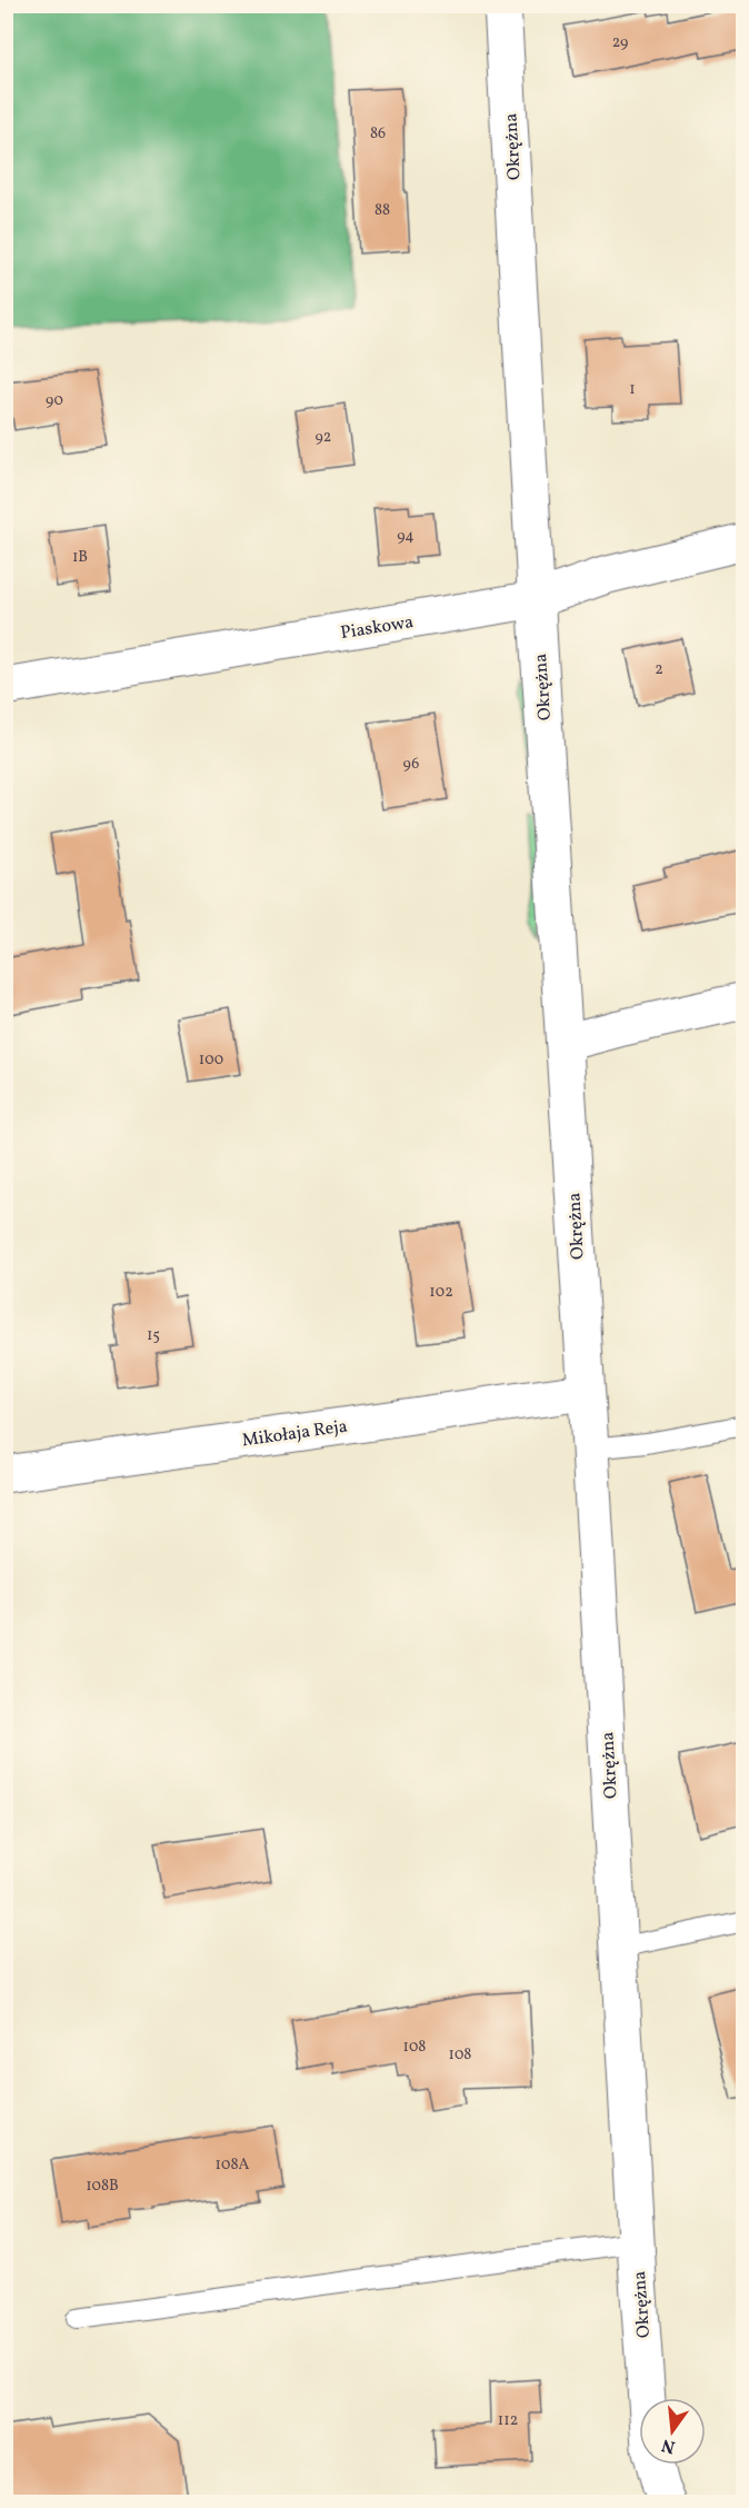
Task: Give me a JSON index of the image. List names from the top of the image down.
{
  "streets": {
    "street": ["Okrężna", "Piaskowa", "Mikołaja Reja"]
  },
  "crossings": [
    ["Okrężna", "Piaskowa"],
    ["Okrężna", "Mikołaja Reja"]
  ],
  "house_numbers": [
    "29",
    "86",
    "88",
    "1",
    "90",
    "92",
    "94",
    "1B",
    "2",
    "96",
    "100",
    "102",
    "15",
    "108",
    "108",
    "108A",
    "108B",
    "112"
  ],
  "north": "bottom"
}
